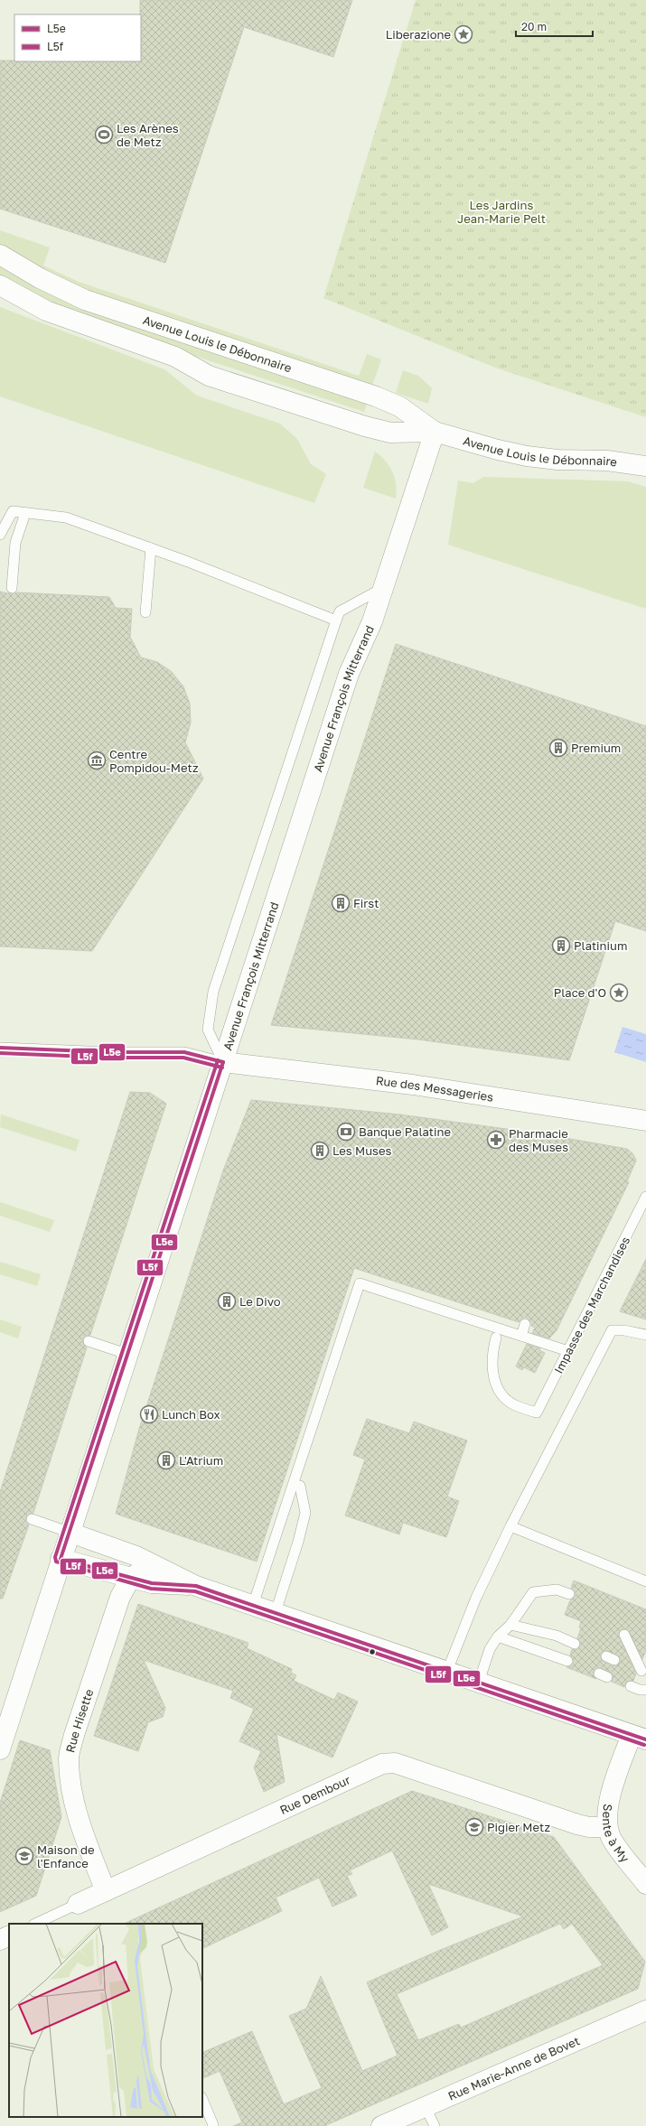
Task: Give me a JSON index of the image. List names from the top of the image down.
{
  "streets": {
    "street": [
      "Avenue Louis le Débonnaire",
      "Avenue François Mitterrand",
      "Rue des Messageries",
      "Rue Hisette",
      "Rue Dembour",
      "Sente à My",
      "Rue Marie-Anne de Bovet"
    ],
    "lane": ["Impasse des Marchandises"]
  },
  "crossings": [
    ["Avenue Louis le Débonnaire", "Avenue François Mitterrand"],
    ["Avenue François Mitterrand", "Rue des Messageries"],
    ["Rue Hisette", "Rue Dembour"],
    ["Rue Dembour", "Sente à My"]
  ],
  "parks": ["Les Jardins Jean-Marie Pelt"],
  "places": {
    "place": ["Liberazione", "Place d'O"],
    "sports": ["Les Arènes de Metz"],
    "building": [
      "Premium",
      "First",
      "Platinium",
      "Les Muses",
      "Le Divo",
      "L'Atrium"
    ],
    "museum": ["Centre Pompidou-Metz"],
    "bank": ["Banque Palatine"],
    "pharmacy": ["Pharmacie des Muses"],
    "restaurant": ["Lunch Box"],
    "school or university": ["Pigier Metz", "Maison de l'Enfance"]
  },
  "lines": ["transit line L5e", "transit line L5f"],
  "legend": ["L5e", "L5f"],
  "scale_bar": "20 m"
}
